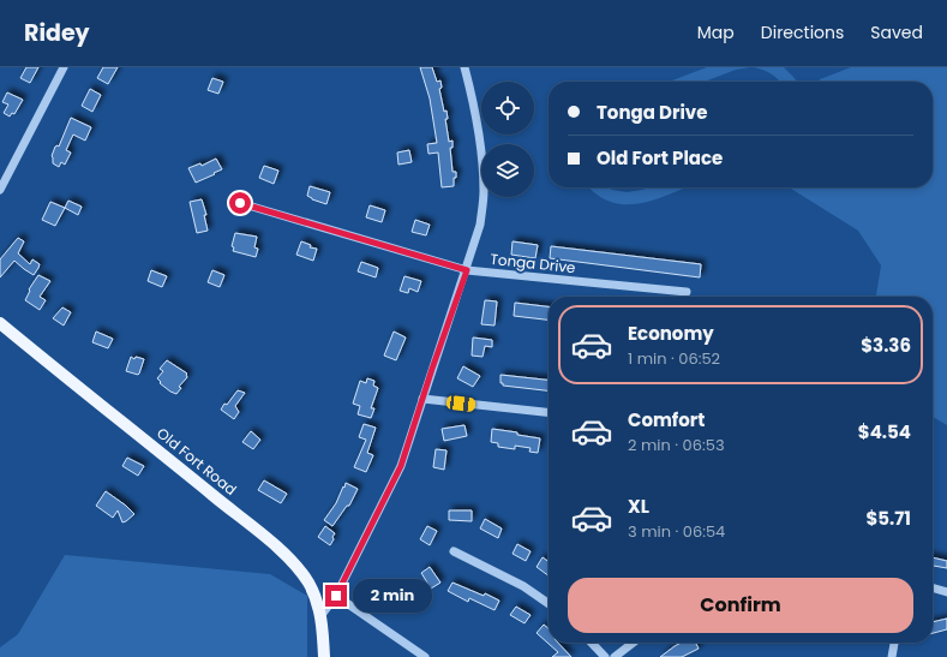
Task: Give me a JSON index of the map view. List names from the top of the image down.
{
  "streets": {
    "main road": ["Old Fort Road"],
    "street": ["Tonga Drive"]
  },
  "page": {
    "header": "Ridey",
    "nav": ["Map", "Directions", "Saved"],
    "banner": ["Tonga Drive", "Old Fort Place"],
    "list": [
      {
        "name": "Economy",
        "note": "1 min · 06:52",
        "value": "$3.36"
      },
      {
        "name": "Comfort",
        "note": "2 min · 06:53",
        "value": "$4.54"
      },
      {
        "name": "XL",
        "note": "3 min · 06:54",
        "value": "$5.71"
      }
    ],
    "buttons": "Confirm",
    "bubble": "2 min"
  }
}
